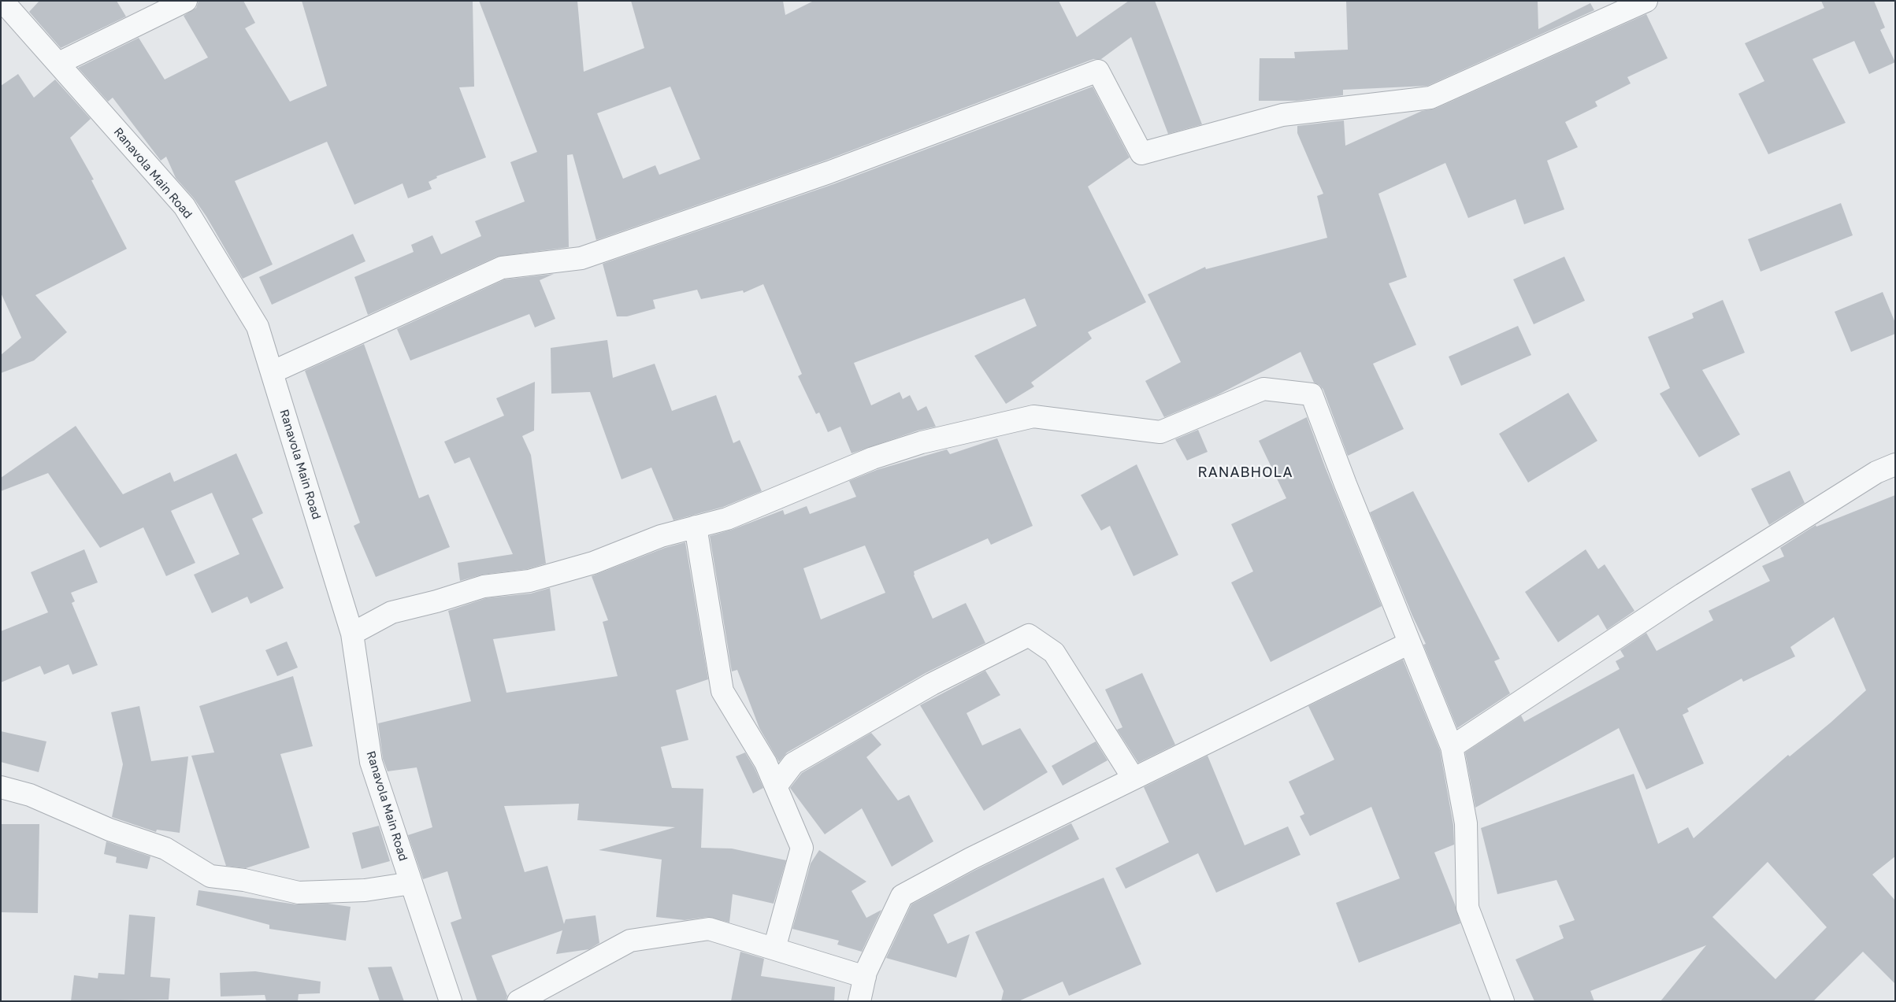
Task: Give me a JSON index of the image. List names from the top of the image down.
{
  "streets": {
    "street": ["Ranavola Main Road"]
  },
  "districts": ["RANABHOLA"]
}
